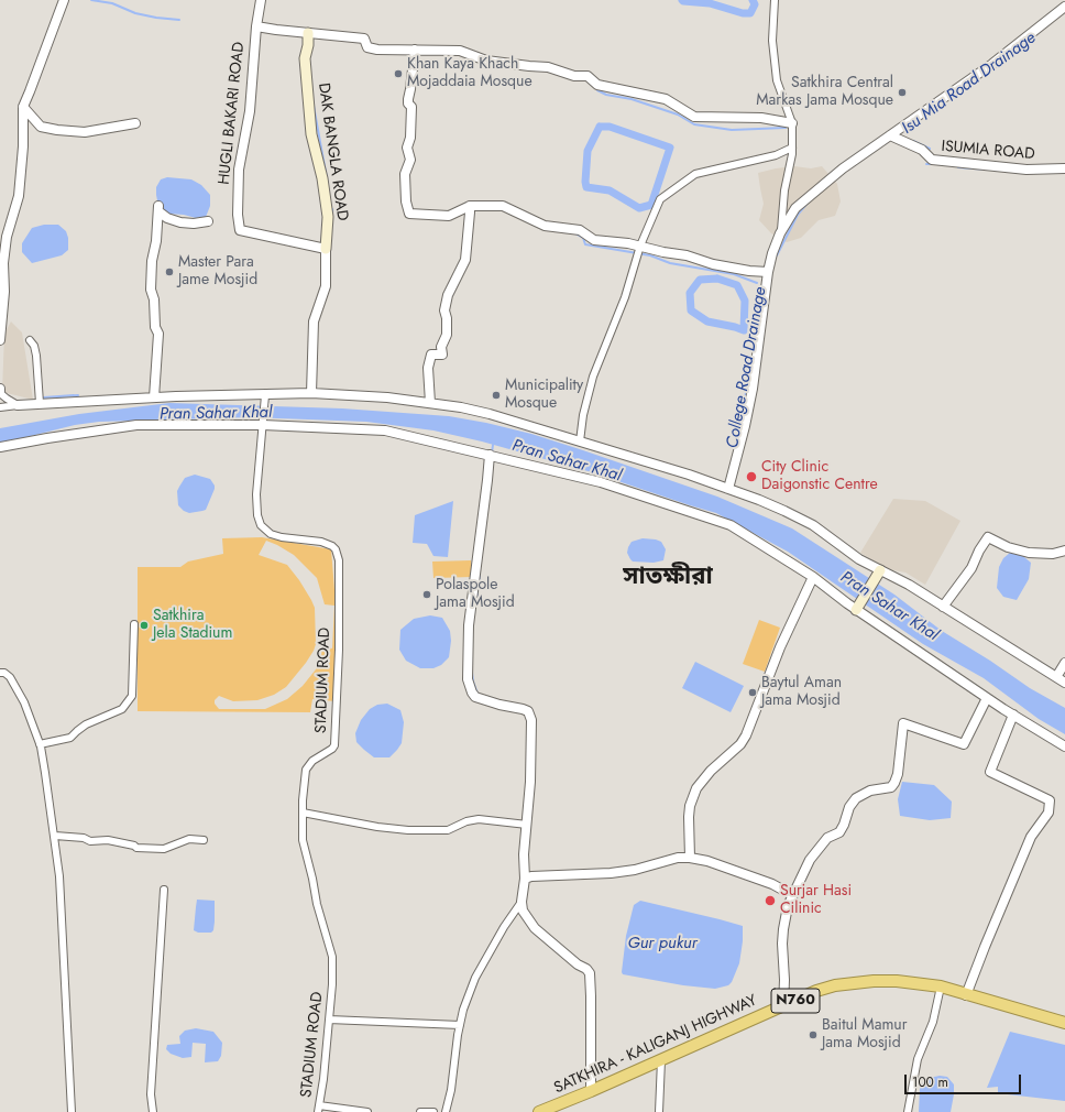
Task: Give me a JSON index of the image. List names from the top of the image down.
{
  "streets": {
    "highway": ["N760", "SATKHIRA - KALIGANJ HIGHWAY"],
    "main road": ["DAK BANGLA ROAD"],
    "street": ["HUGLI BAKARI ROAD", "ISUMIA ROAD", "STADIUM ROAD"]
  },
  "crossings": [
    ["HUGLI BAKARI ROAD", "DAK BANGLA ROAD"]
  ],
  "districts": ["সাতক্ষীরা"],
  "water": [
    "Isu Mia Road Drainage",
    "College Road Drainage",
    "Pran Sahar Khal",
    "Gur pukur"
  ],
  "places": [
    "Khan Kaya Khach Mojaddaia Mosque",
    "Satkhira Central Markas Jama Mosque",
    "Master Para Jame Mosjid",
    "Municipality Mosque",
    "City Clinic Daigonstic Centre",
    "Polaspole Jama Mosjid",
    "Satkhira Jela Stadium",
    "Baytul Aman Jama Mosjid",
    "Surjar Hasi Cilinic",
    "Baitul Mamur Jama Mosjid"
  ],
  "scale_bar": "100 m"
}
